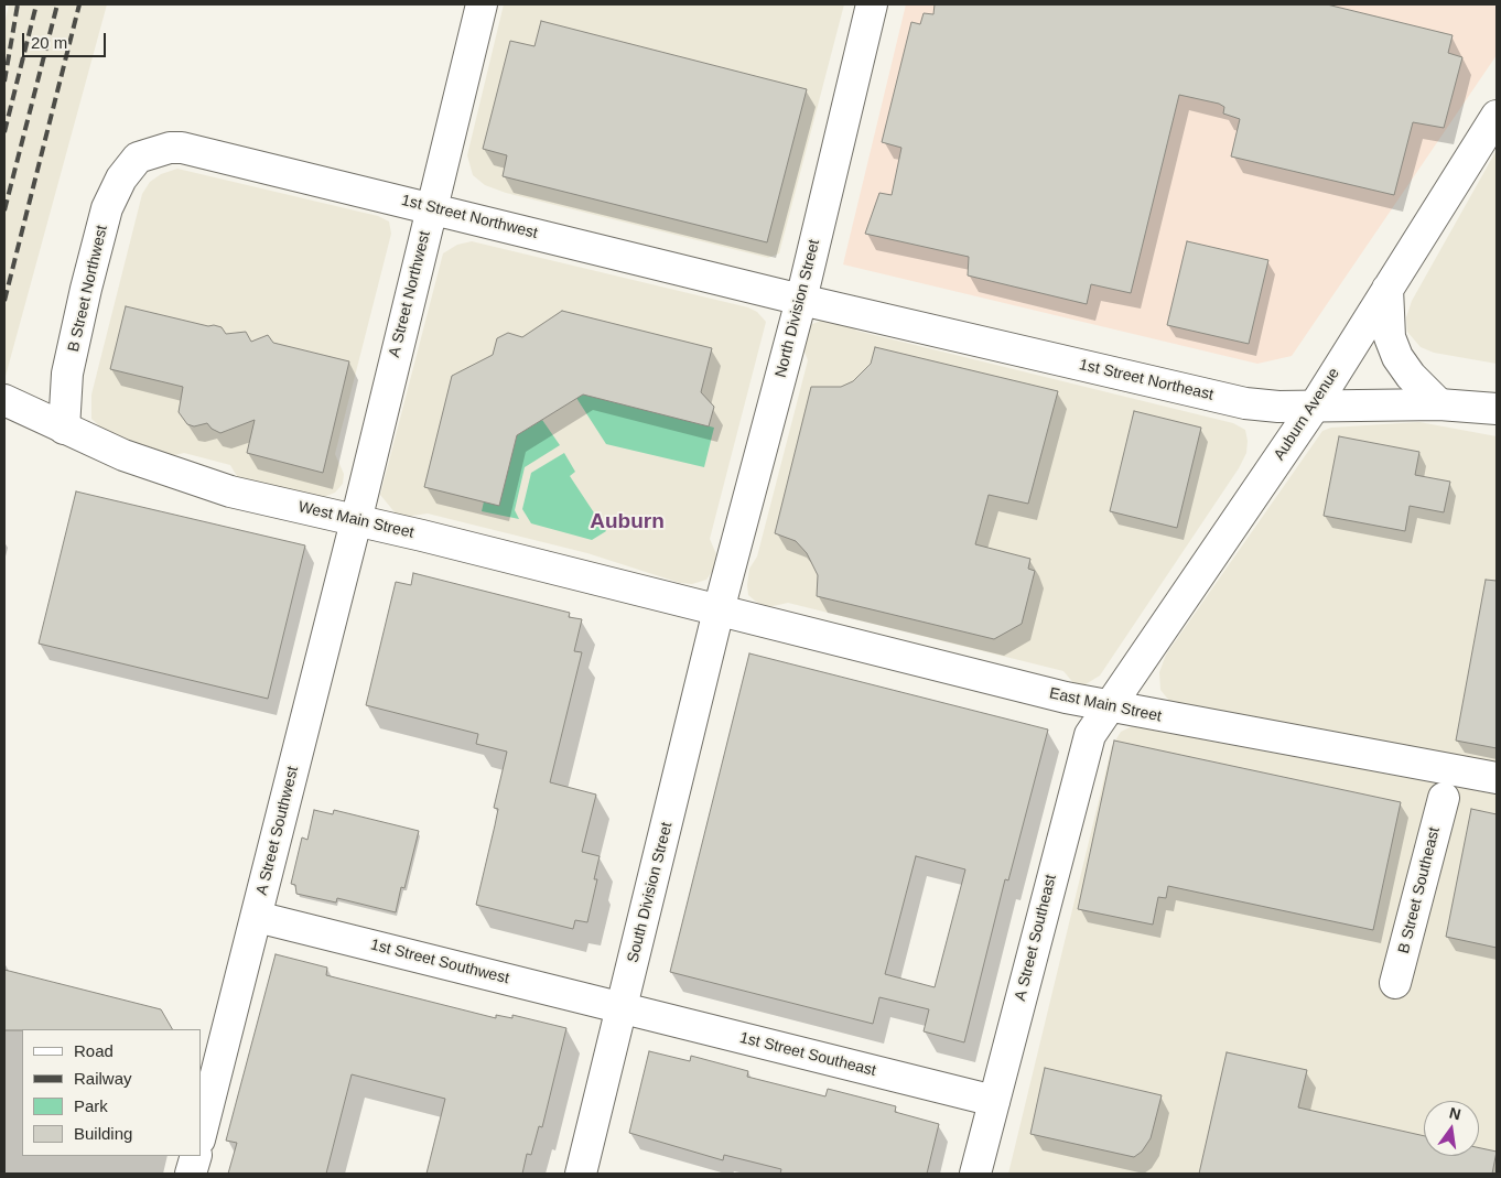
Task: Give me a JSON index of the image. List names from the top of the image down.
{
  "streets": {
    "street": [
      "1st Street Northwest",
      "B Street Northwest",
      "A Street Northwest",
      "North Division Street",
      "1st Street Northeast",
      "Auburn Avenue",
      "West Main Street",
      "East Main Street",
      "A Street Southwest",
      "B Street Southeast",
      "South Division Street",
      "A Street Southeast",
      "1st Street Southwest",
      "1st Street Southeast"
    ]
  },
  "crossings": [
    ["1st Street Northwest", "B Street Northwest"],
    ["1st Street Northwest", "A Street Northwest"],
    ["1st Street Northwest", "North Division Street"],
    ["1st Street Northwest", "1st Street Northeast"],
    ["B Street Northwest", "West Main Street"],
    ["A Street Northwest", "West Main Street"],
    ["A Street Northwest", "A Street Southwest"],
    ["North Division Street", "1st Street Northeast"],
    ["North Division Street", "West Main Street"],
    ["North Division Street", "East Main Street"],
    ["North Division Street", "South Division Street"],
    ["1st Street Northeast", "Auburn Avenue"],
    ["Auburn Avenue", "East Main Street"],
    ["Auburn Avenue", "A Street Southeast"],
    ["West Main Street", "East Main Street"],
    ["West Main Street", "A Street Southwest"],
    ["West Main Street", "South Division Street"],
    ["East Main Street", "South Division Street"],
    ["East Main Street", "A Street Southeast"],
    ["A Street Southwest", "1st Street Southwest"],
    ["South Division Street", "1st Street Southwest"],
    ["South Division Street", "1st Street Southeast"],
    ["A Street Southeast", "1st Street Southeast"],
    ["1st Street Southwest", "1st Street Southeast"]
  ],
  "districts": ["Auburn"],
  "legend": [
    "Road",
    "Railway",
    "Park",
    "Building"
  ],
  "scale_bar": "20 m",
  "north": "top"
}
